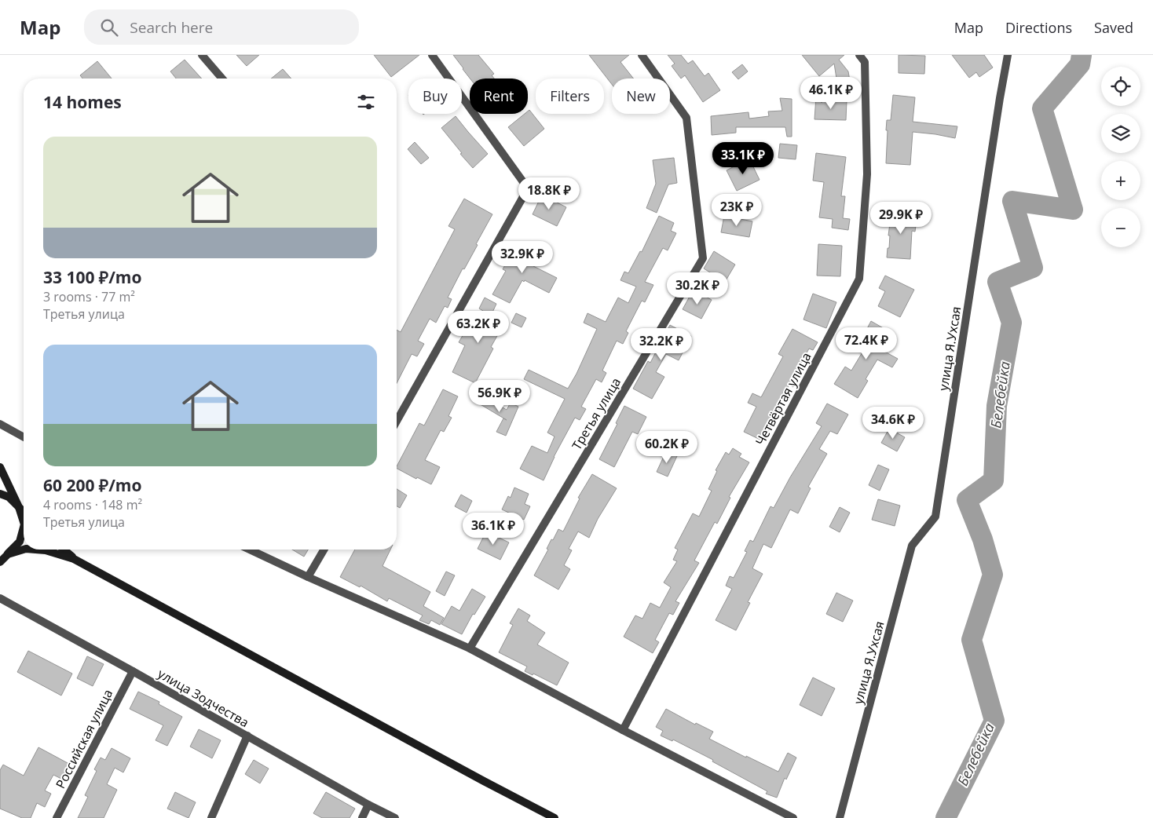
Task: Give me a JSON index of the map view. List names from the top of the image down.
{
  "streets": {
    "street": [
      "улица Я.Ухсая",
      "Четвёртая улица",
      "Третья улица",
      "улица Зодчества",
      "Российская улица"
    ]
  },
  "crossings": [
    ["улица Зодчества", "Российская улица"]
  ],
  "water": ["Белебейка"],
  "page": {
    "header": "Map",
    "search": "Search here",
    "nav": ["Map", "Directions", "Saved"],
    "map_buttons": ["+", "−"],
    "price": [
      "46.1K ₽",
      "33.1K ₽",
      "18.8K ₽",
      "23K ₽",
      "29.9K ₽",
      "32.9K ₽",
      "30.2K ₽",
      "63.2K ₽",
      "72.4K ₽",
      "32.2K ₽",
      "56.9K ₽",
      "34.6K ₽",
      "60.2K ₽",
      "36.1K ₽"
    ],
    "chip": [
      "Buy",
      "Rent",
      "Filters",
      "New"
    ],
    "heading": "14 homes",
    "list": [
      {
        "name": "33 100 ₽/mo",
        "note": "3 rooms · 77 m² · Третья улица"
      },
      {
        "name": "60 200 ₽/mo",
        "note": "4 rooms · 148 m² · Третья улица"
      }
    ]
  }
}
